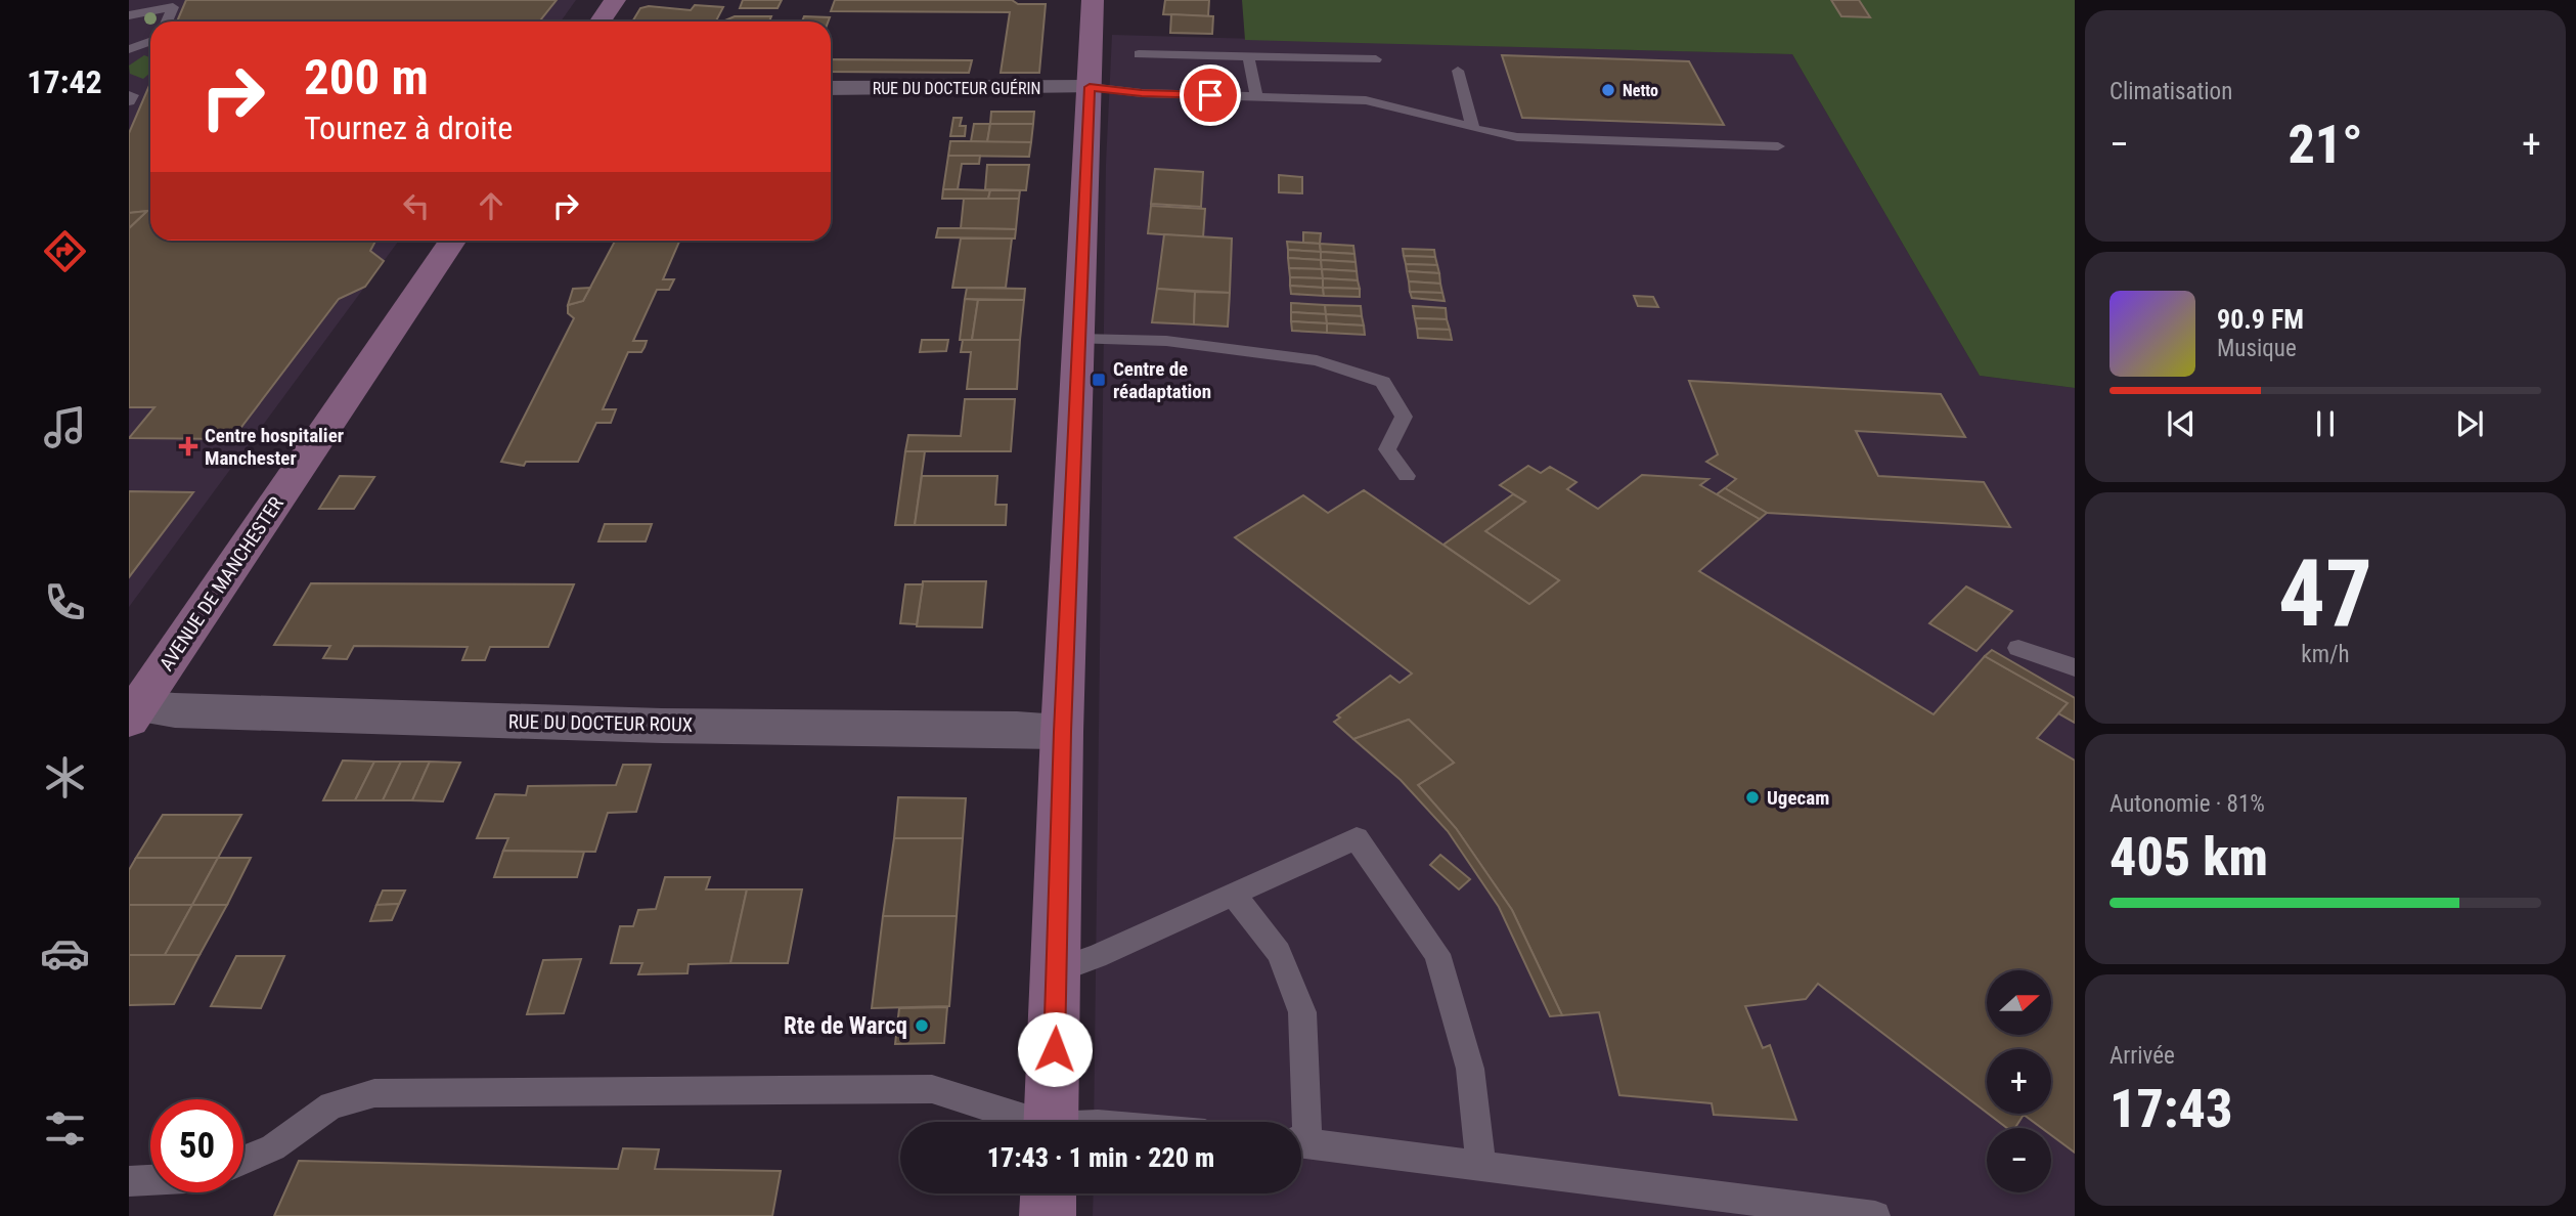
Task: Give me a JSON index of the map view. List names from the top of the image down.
{
  "streets": {
    "main road": ["AVENUE DE MANCHESTER"],
    "street": ["RUE DU DOCTEUR GUÉRIN", "RUE DU DOCTEUR ROUX"]
  },
  "crossings": [
    ["AVENUE DE MANCHESTER", "RUE DU DOCTEUR ROUX"]
  ],
  "places": {
    "other": ["Netto", "Ugecam", "Rte de Warcq"],
    "transit": ["Centre de réadaptation"],
    "health": ["Centre hospitalier Manchester"]
  },
  "north": "right",
  "page": {
    "tabs": "17:42",
    "tile": [
      "Climatisation",
      ["47", "km/h"],
      ["Autonomie · 81%", "405 km"],
      ["Arrivée", "17:43"]
    ],
    "turn": ["200 m", "Tournez à droite"],
    "heat": ["−", "21°", "+"],
    "song": ["90.9 FM", "Musique"],
    "map_buttons": ["+", "−"],
    "limit": "50",
    "trip": "17:43 · 1 min · 220 m"
  }
}
